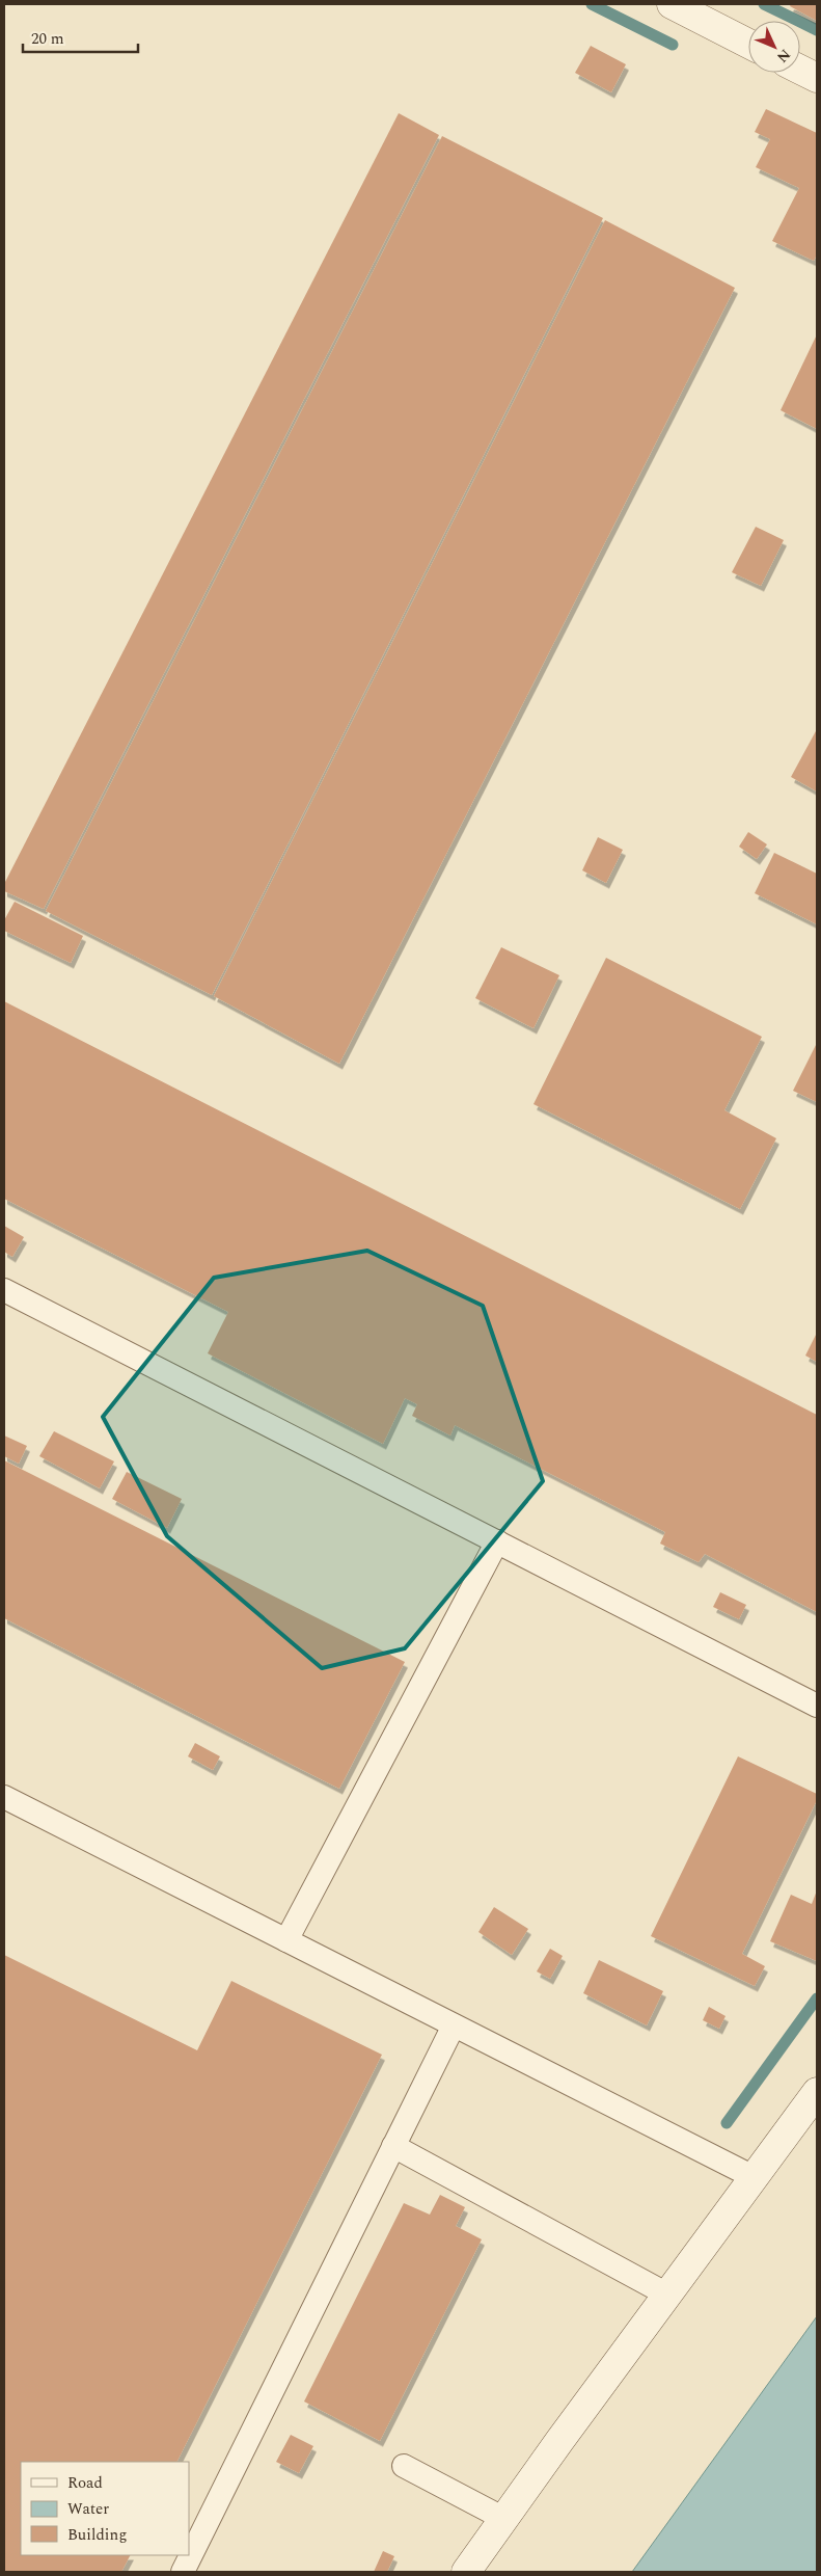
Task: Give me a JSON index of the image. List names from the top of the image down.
{
  "legend": ["Road", "Water", "Building"],
  "scale_bar": "20 m",
  "north": "bottom right"
}
